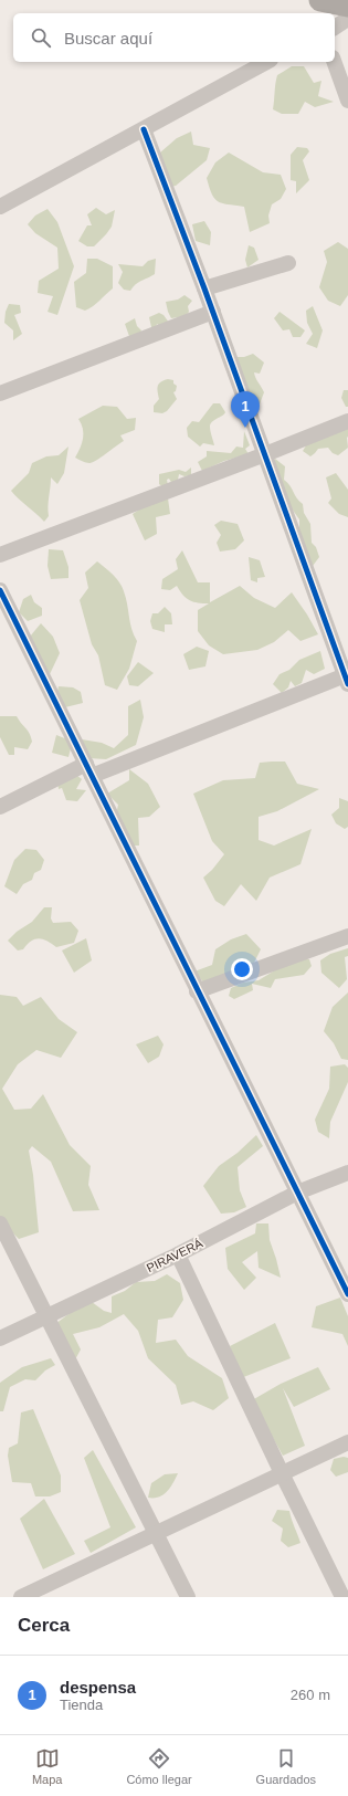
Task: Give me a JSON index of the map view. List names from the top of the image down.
{
  "streets": {
    "street": ["PIRAVERÁ"]
  },
  "page": {
    "search": "Buscar aquí",
    "pins": "1",
    "heading": "Cerca",
    "list": [
      {
        "mark": "1",
        "name": "despensa",
        "note": "Tienda",
        "value": "260 m"
      }
    ],
    "nav": ["Mapa", "Cómo llegar", "Guardados"]
  }
}
